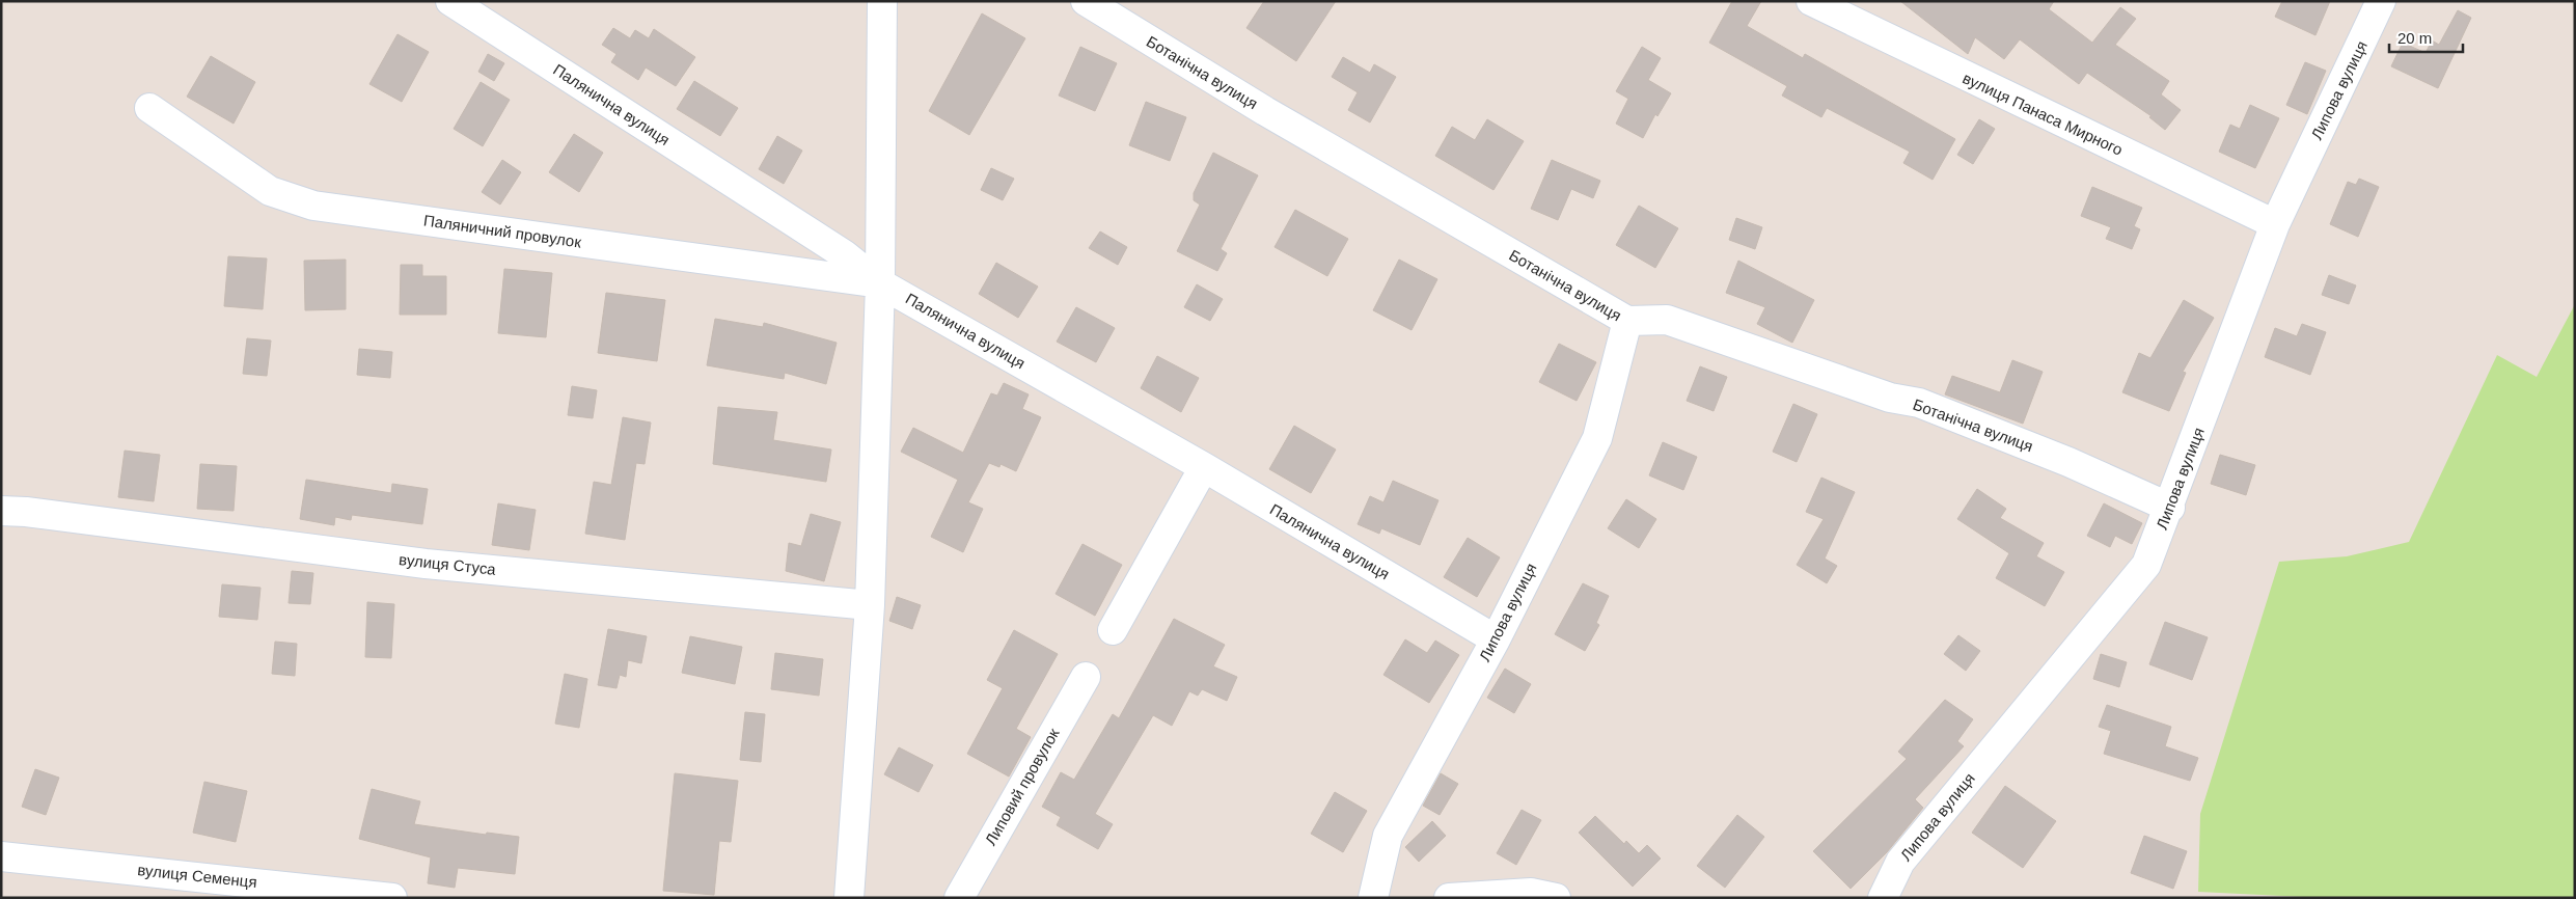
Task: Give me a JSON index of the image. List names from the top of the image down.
{
  "streets": {
    "street": [
      "Ботанічна вулиця",
      "Липова вулиця",
      "Палянична вулиця",
      "вулиця Панаса Мирного",
      "Паляничний провулок",
      "вулиця Стуса",
      "Липовий провулок",
      "вулиця Семенця"
    ]
  },
  "crossings": [
    ["Ботанічна вулиця", "Липова вулиця"],
    ["Липова вулиця", "Палянична вулиця"],
    ["Липова вулиця", "вулиця Панаса Мирного"],
    ["Палянична вулиця", "Паляничний провулок"]
  ],
  "scale_bar": "20 m"
}
